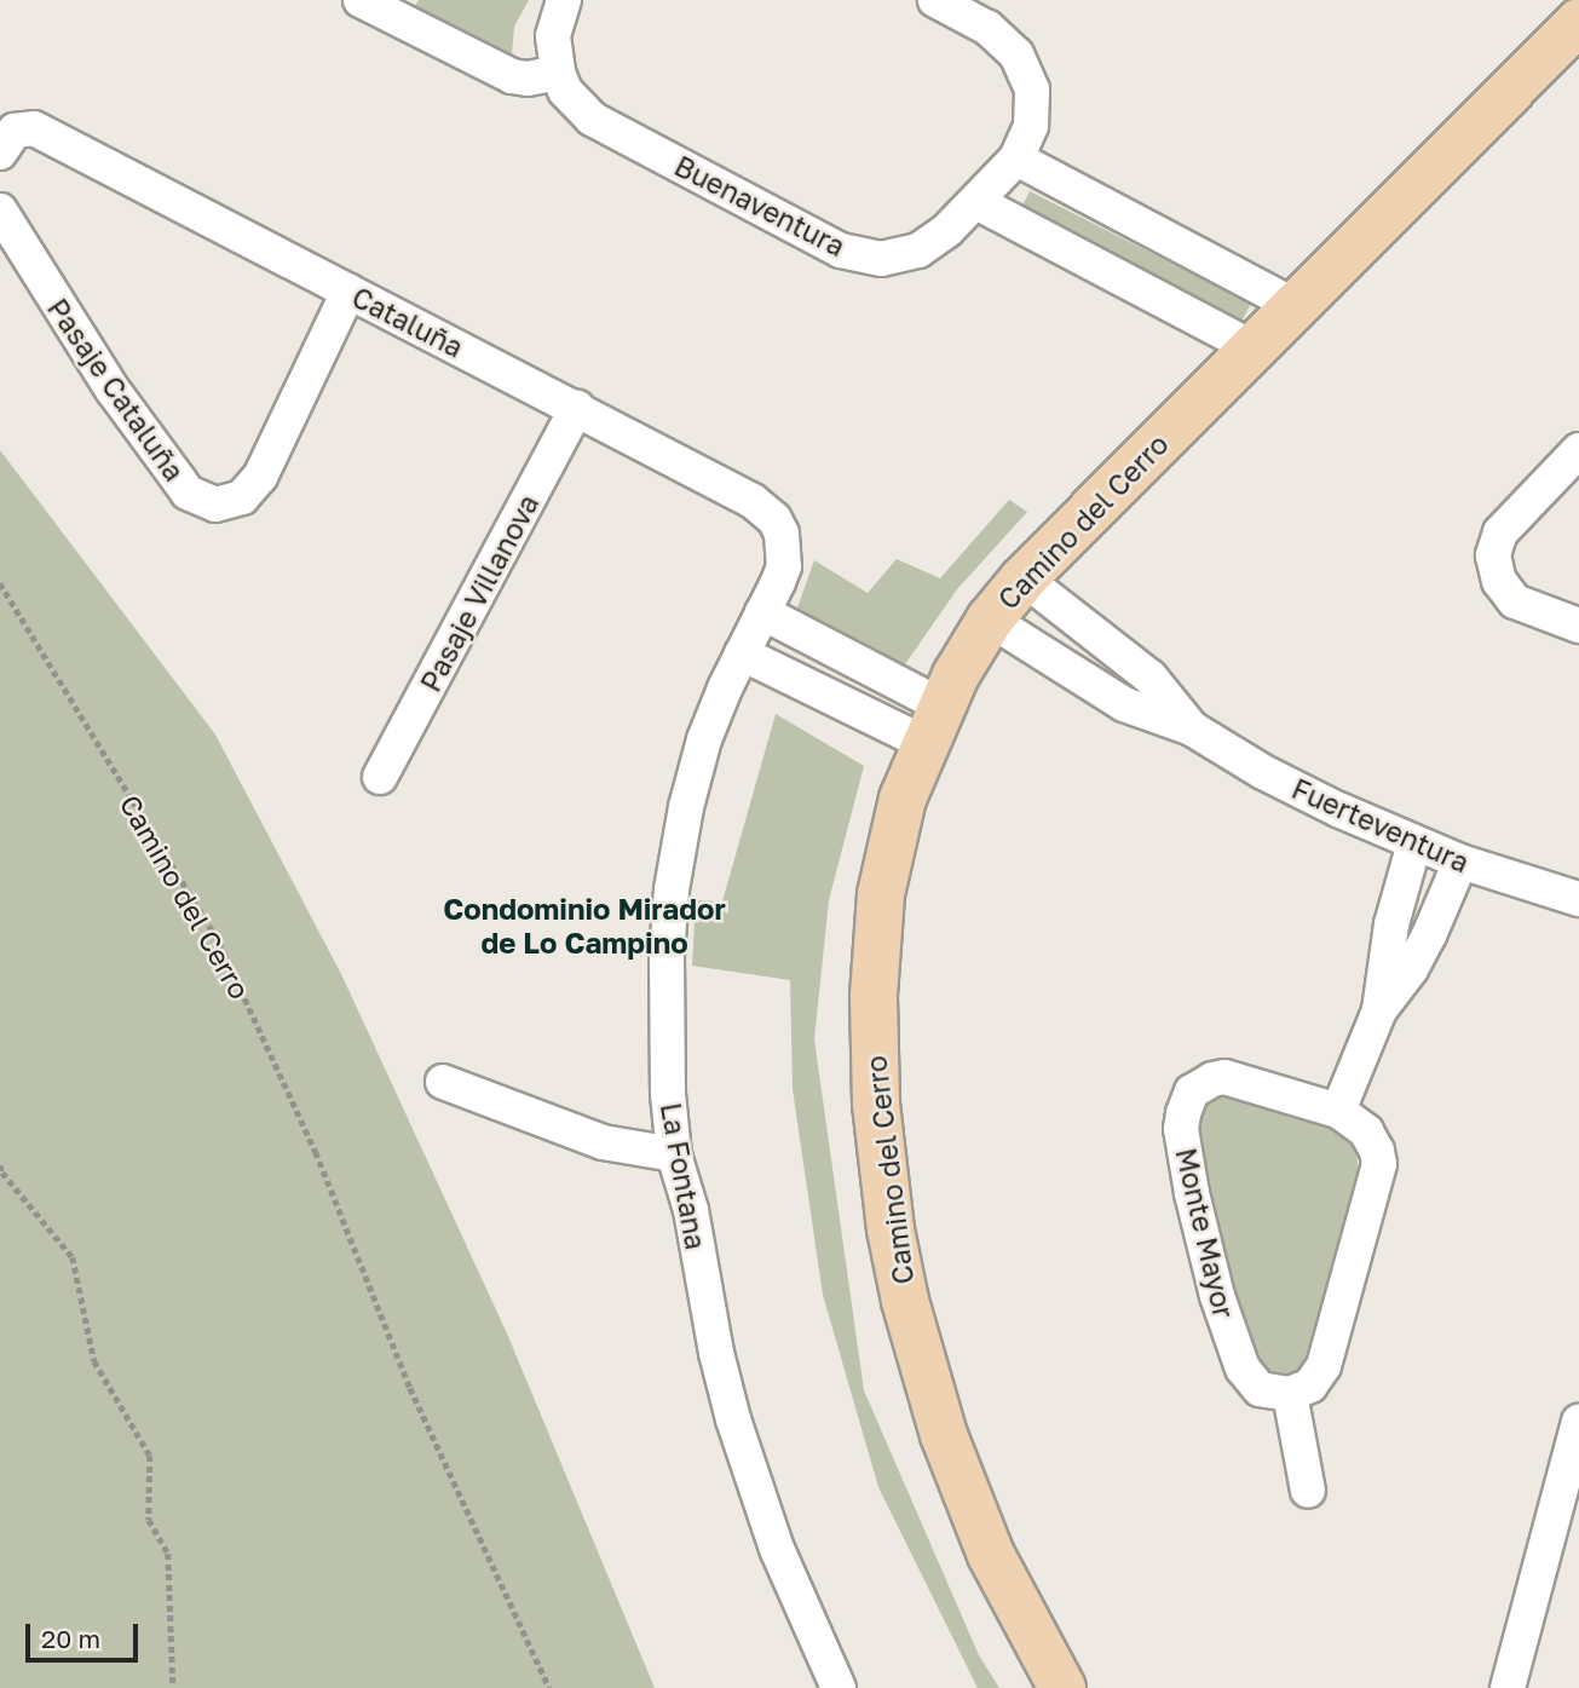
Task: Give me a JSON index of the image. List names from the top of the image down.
{
  "streets": {
    "street": [
      "Buenaventura",
      "Cataluña",
      "Pasaje Cataluña",
      "Camino del Cerro",
      "Pasaje Villanova",
      "Fuerteventura",
      "La Fontana",
      "Monte Mayor"
    ]
  },
  "crossings": [
    ["Cataluña", "Pasaje Cataluña"],
    ["Cataluña", "Pasaje Villanova"],
    ["Cataluña", "La Fontana"],
    ["Camino del Cerro", "Fuerteventura"]
  ],
  "districts": ["Condominio Mirador de Lo Campino"],
  "scale_bar": "20 m"
}
